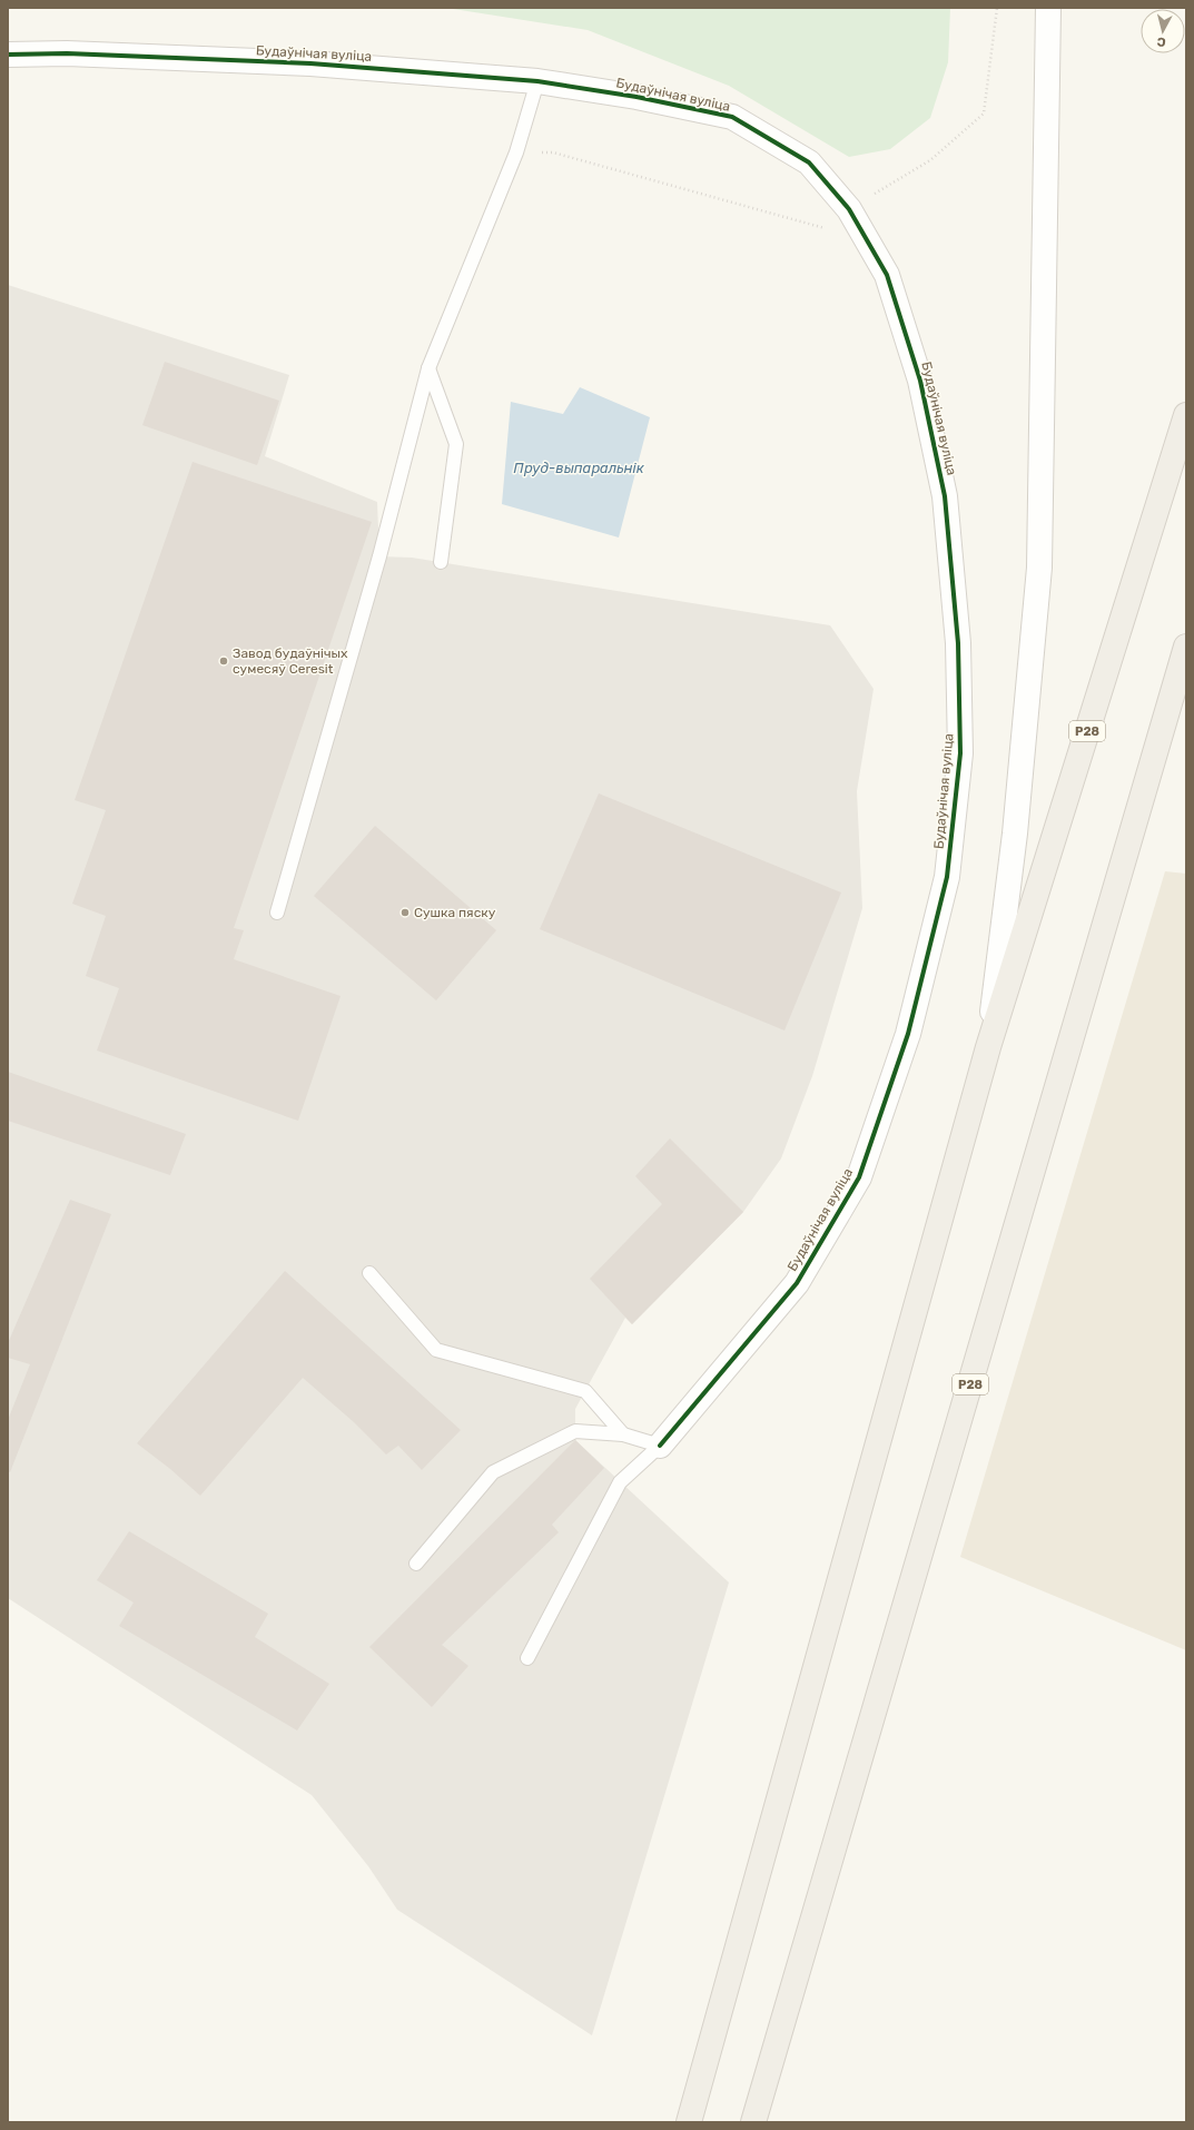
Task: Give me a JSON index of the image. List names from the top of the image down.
{
  "streets": {
    "highway": ["Р28"],
    "street": ["Будаўнічая вуліца"]
  },
  "water": ["Пруд-выпаральнік"],
  "places": ["Завод будаўнічых сумесяў Ceresit", "Сушка пяску"],
  "north": "bottom"
}
